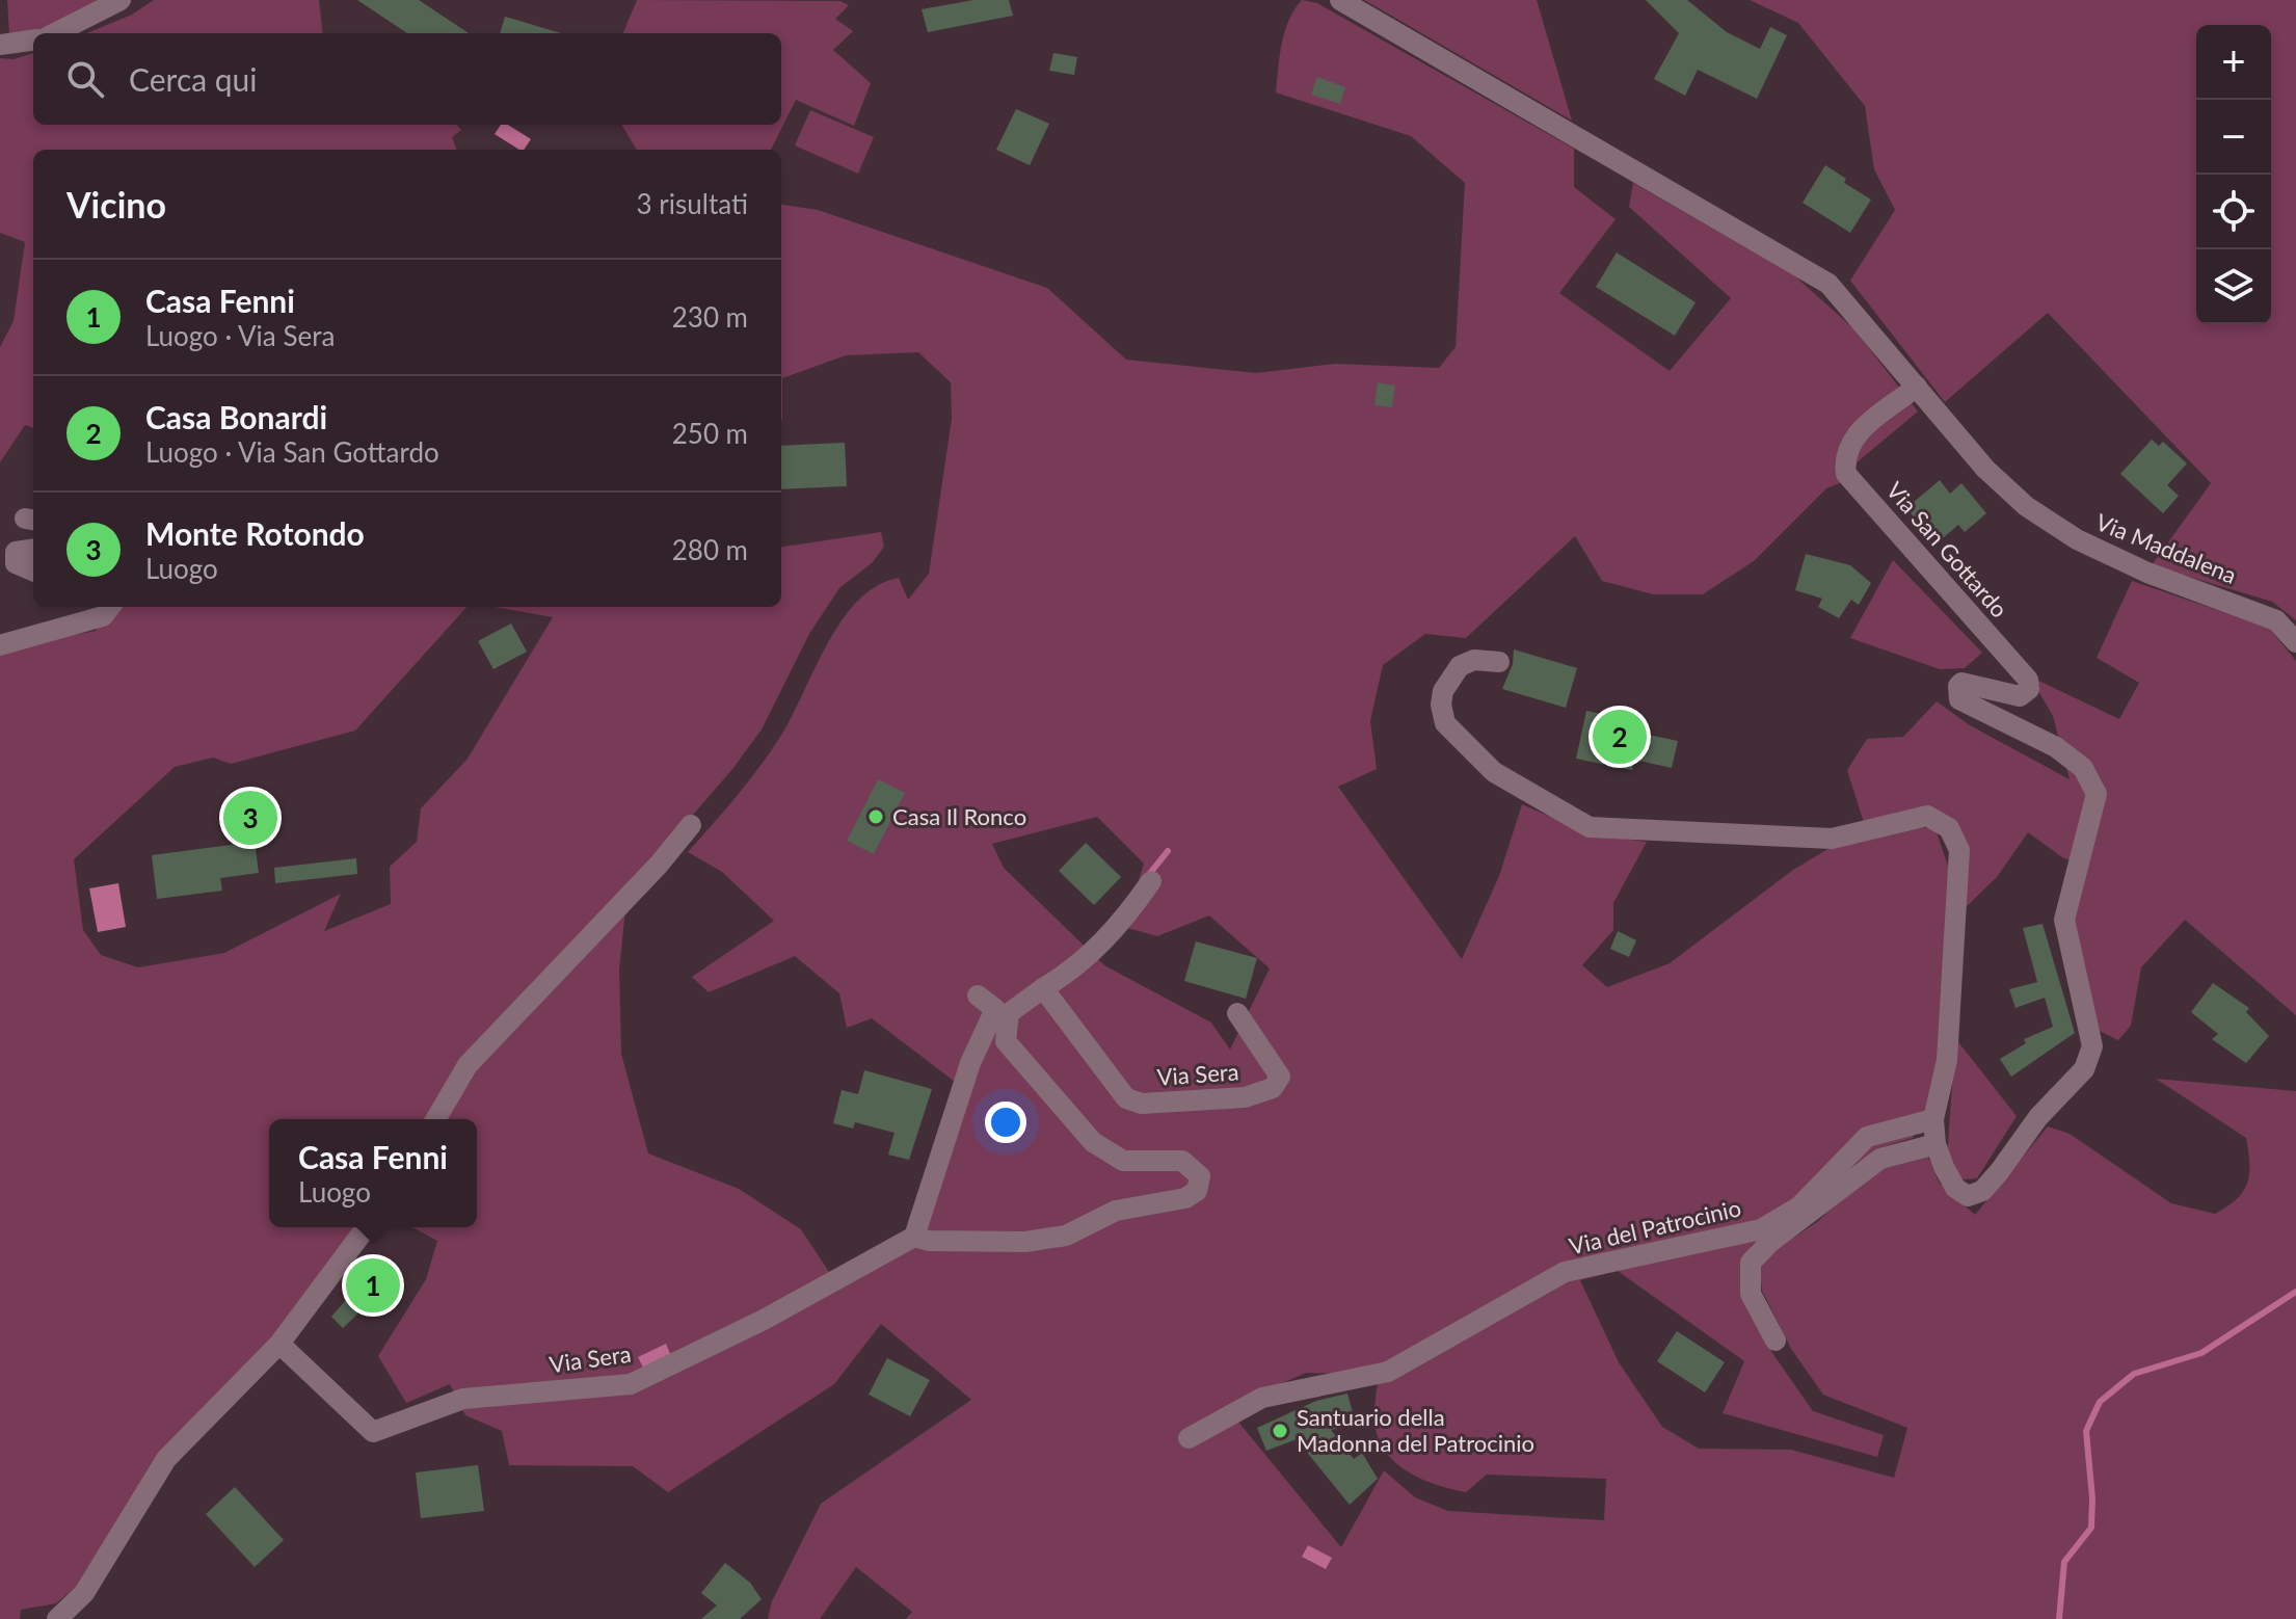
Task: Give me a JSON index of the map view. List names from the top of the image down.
{
  "streets": {
    "street": [
      "Via Maddalena",
      "Via San Gottardo",
      "Via Sera",
      "Via del Patrocinio"
    ]
  },
  "crossings": [
    ["Via Maddalena", "Via San Gottardo"],
    ["Via San Gottardo", "Via del Patrocinio"]
  ],
  "places": ["Casa Il Ronco", "Santuario della Madonna del Patrocinio"],
  "page": {
    "map_buttons": ["+", "−"],
    "search": "Cerca qui",
    "heading": ["Vicino", "3 risultati"],
    "list": [
      {
        "mark": "1",
        "name": "Casa Fenni",
        "note": "Luogo · Via Sera",
        "value": "230 m"
      },
      {
        "mark": "2",
        "name": "Casa Bonardi",
        "note": "Luogo · Via San Gottardo",
        "value": "250 m"
      },
      {
        "mark": "3",
        "name": "Monte Rotondo",
        "note": "Luogo",
        "value": "280 m"
      }
    ],
    "pins": ["2", "3", "1"],
    "popup": ["Casa Fenni", "Luogo"]
  }
}
